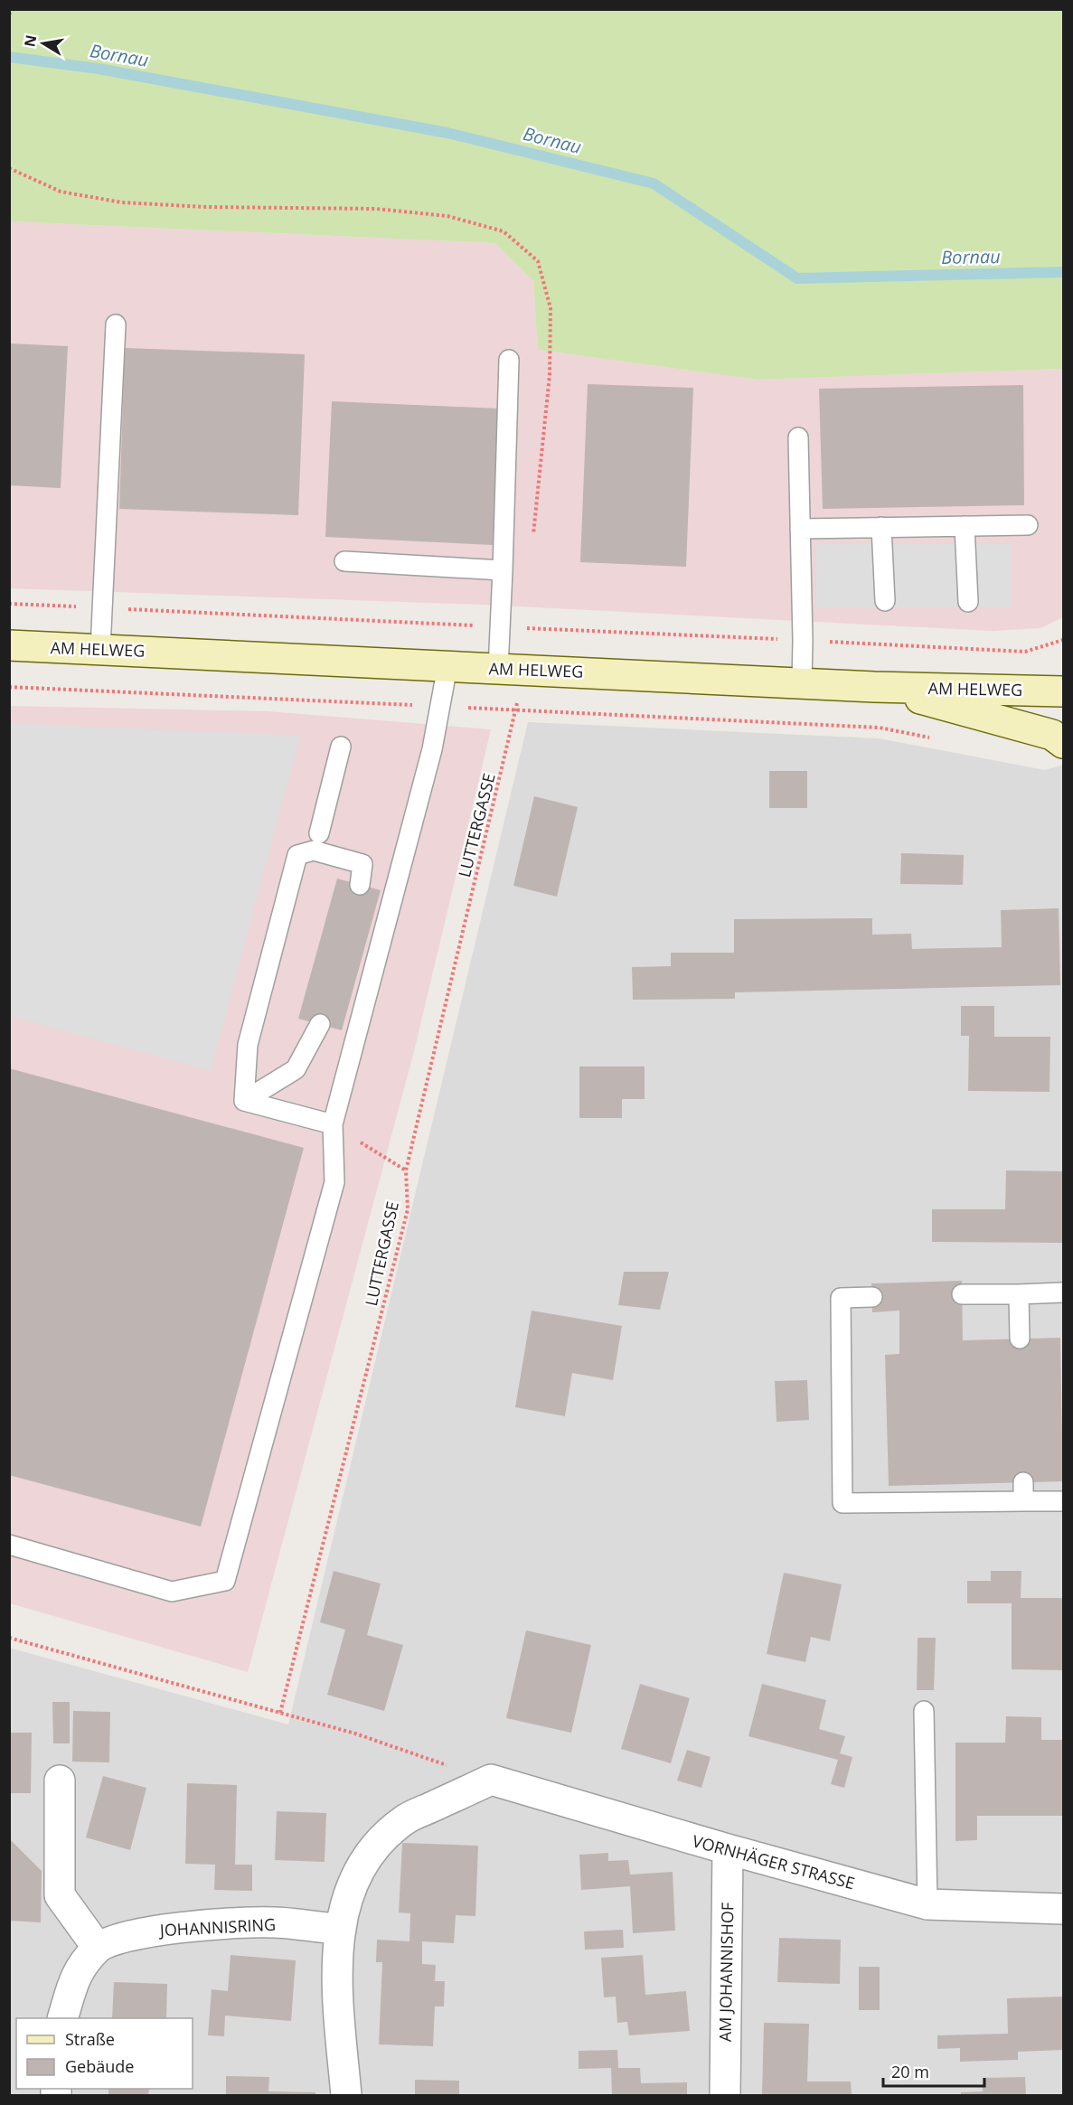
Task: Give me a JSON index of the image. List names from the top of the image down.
{
  "streets": {
    "main road": ["AM HELWEG"],
    "street": ["VORNHÄGER STRASSE", "JOHANNISRING", "AM JOHANNISHOF"],
    "path": ["LUTTERGASSE"]
  },
  "crossings": [
    ["AM HELWEG", "LUTTERGASSE"],
    ["VORNHÄGER STRASSE", "AM JOHANNISHOF"]
  ],
  "water": ["Bornau"],
  "legend": ["Straße", "Gebäude"],
  "scale_bar": "20 m",
  "north": "left"
}
